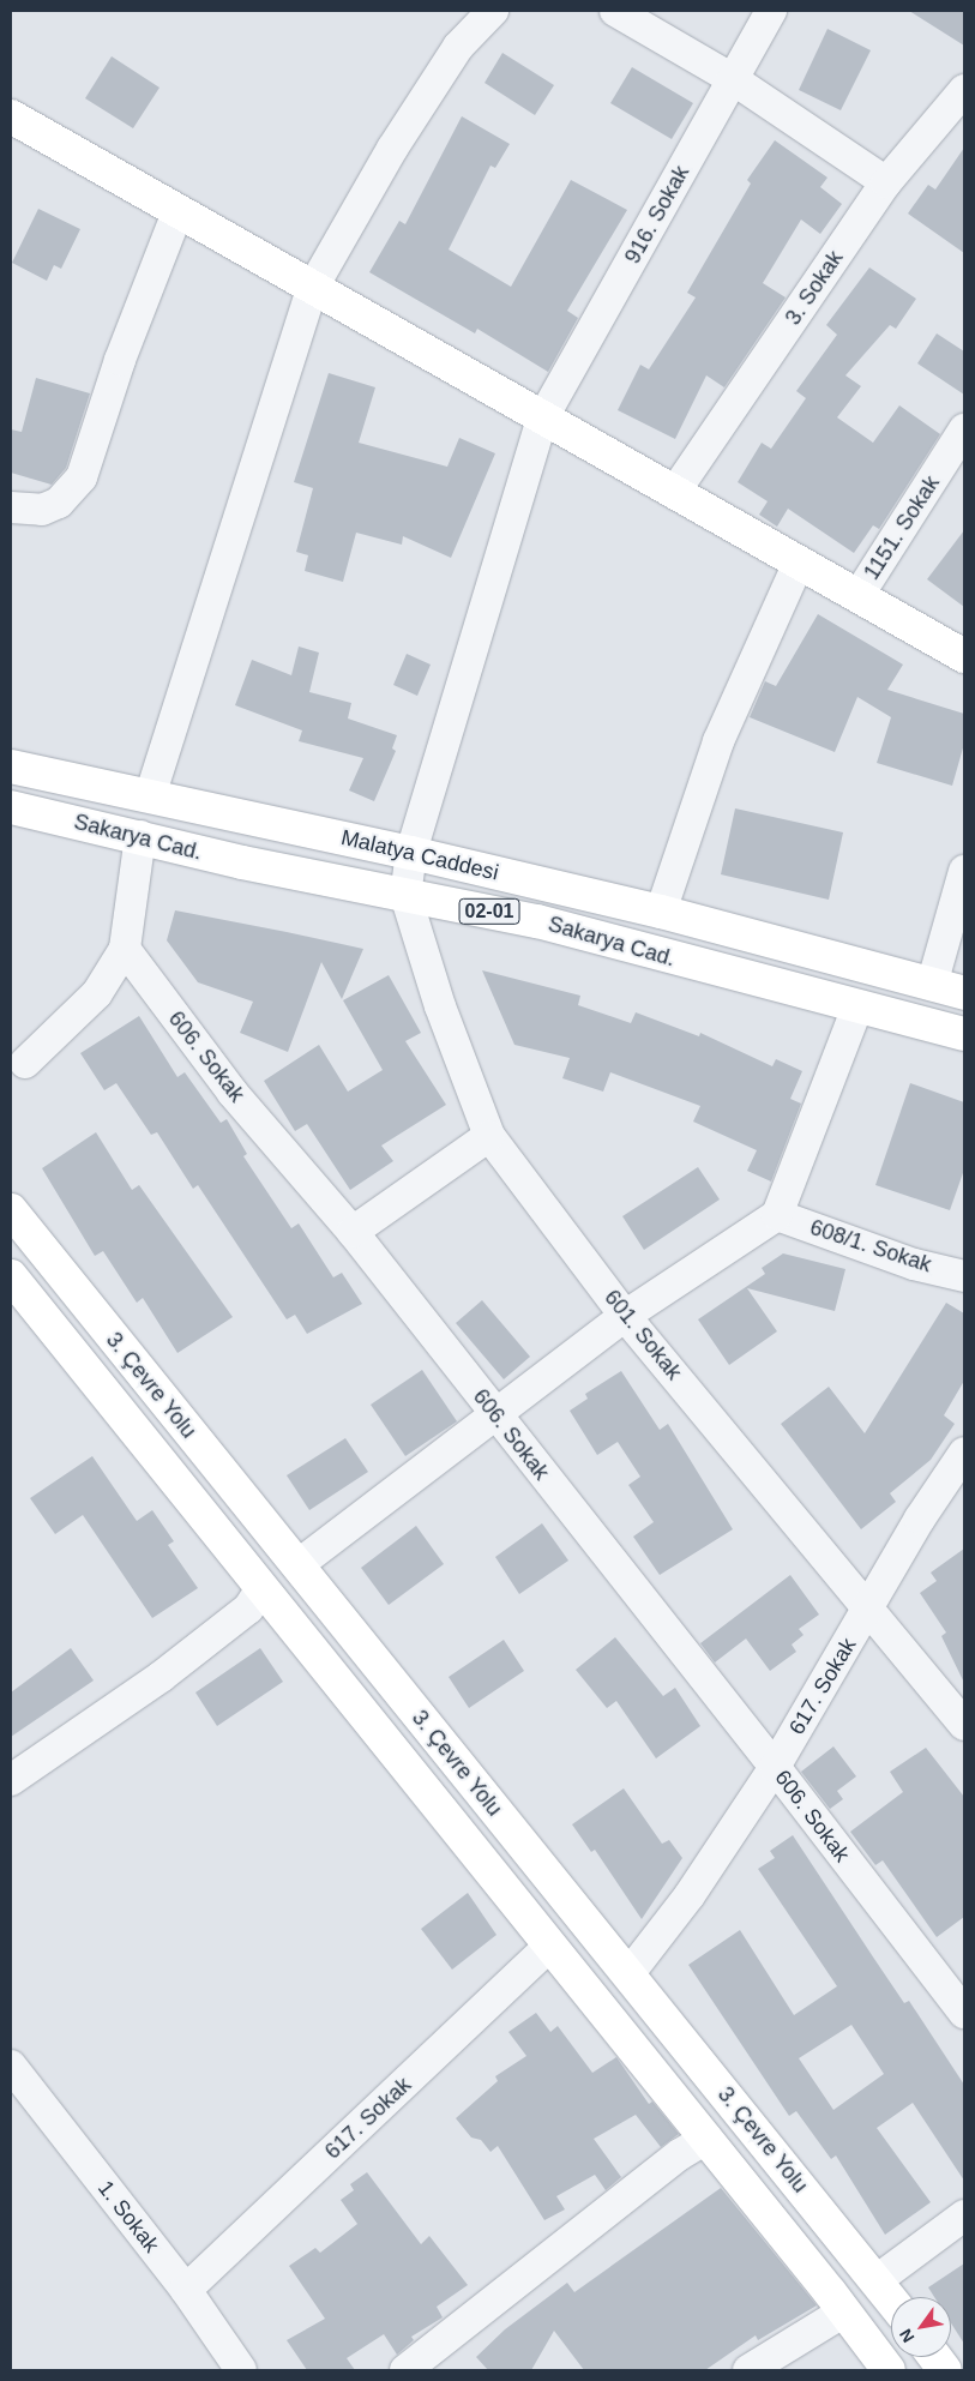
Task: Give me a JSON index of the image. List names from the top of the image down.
{
  "streets": {
    "main road": [
      "Sakarya Cad.",
      "Malatya Caddesi",
      "02-01",
      "3. Çevre Yolu"
    ],
    "street": [
      "916. Sokak",
      "3. Sokak",
      "1151. Sokak",
      "606. Sokak",
      "608/1. Sokak",
      "601. Sokak",
      "617. Sokak",
      "1. Sokak"
    ]
  },
  "crossings": [
    ["916. Sokak", "Sakarya Cad."],
    ["916. Sokak", "Malatya Caddesi"],
    ["916. Sokak", "601. Sokak"],
    ["Sakarya Cad.", "601. Sokak"],
    ["606. Sokak", "617. Sokak"],
    ["601. Sokak", "617. Sokak"],
    ["3. Çevre Yolu", "617. Sokak"],
    ["617. Sokak", "1. Sokak"]
  ],
  "north": "bottom left"
}
